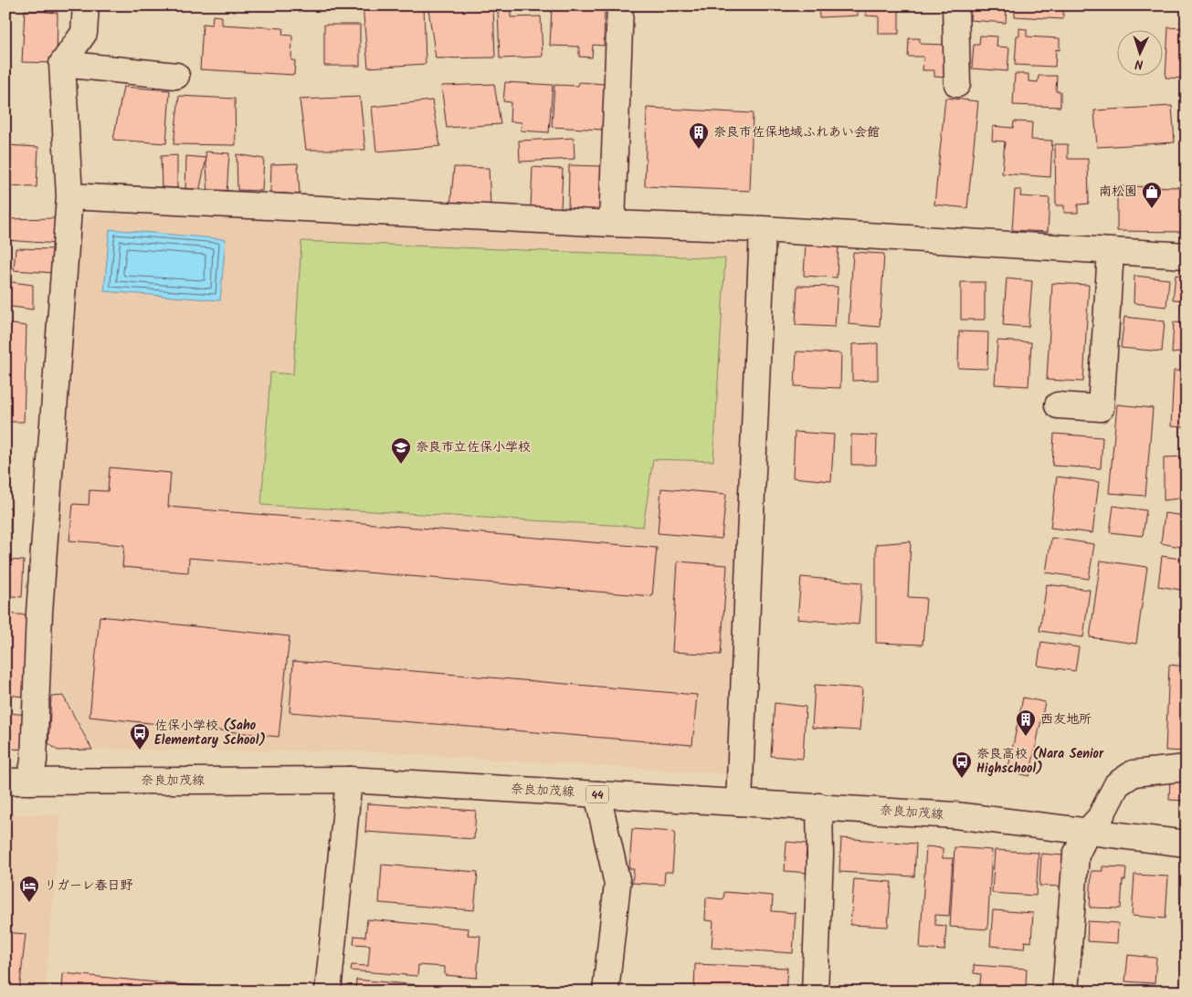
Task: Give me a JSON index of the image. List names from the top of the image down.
{
  "streets": {
    "street": ["奈良加茂線", "44"]
  },
  "places": {
    "building": ["奈良市佐保地域ふれあい会館", "西友地所"],
    "shop": ["南松園"],
    "school or university": ["奈良市立佐保小学校"],
    "bus stop": ["佐保小学校 (Saho Elementary School)", "奈良高校 (Nara Senior Highschool)"],
    "hotel": ["リガーレ春日野"]
  },
  "north": "bottom"
}
